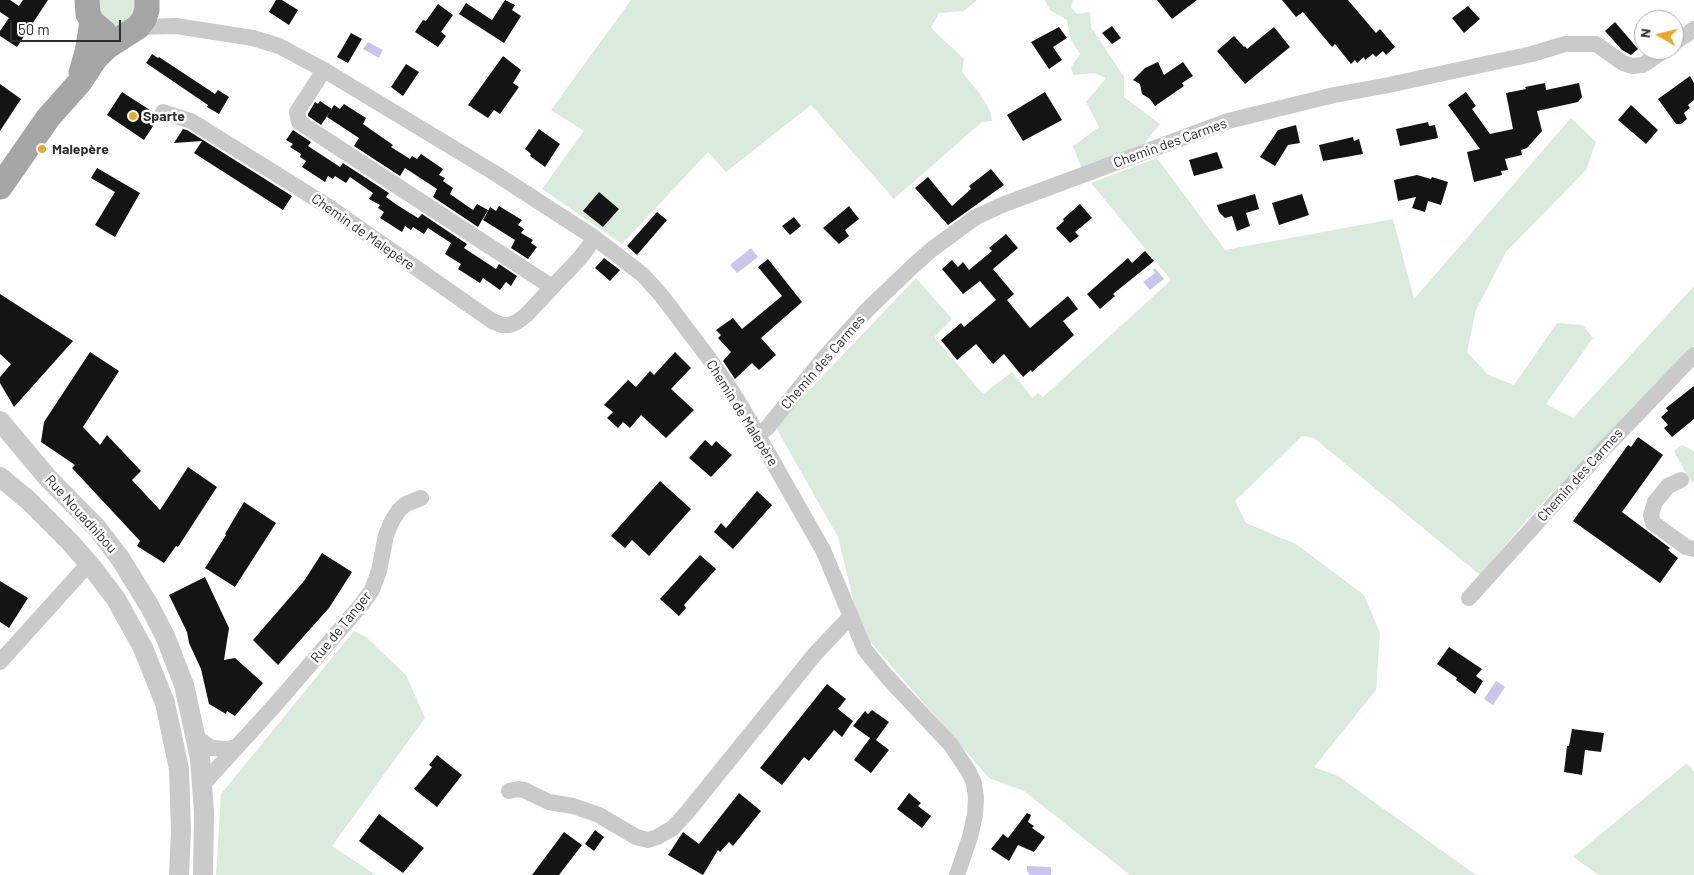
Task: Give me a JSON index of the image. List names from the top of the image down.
{
  "streets": {
    "street": [
      "Chemin des Carmes",
      "Chemin de Malepère",
      "Rue Nouadhibou",
      "Rue de Tanger"
    ]
  },
  "crossings": [
    ["Chemin des Carmes", "Chemin de Malepère"],
    ["Rue Nouadhibou", "Rue de Tanger"]
  ],
  "places": ["Sparte", "Malepère"],
  "scale_bar": "50 m",
  "north": "left"
}
